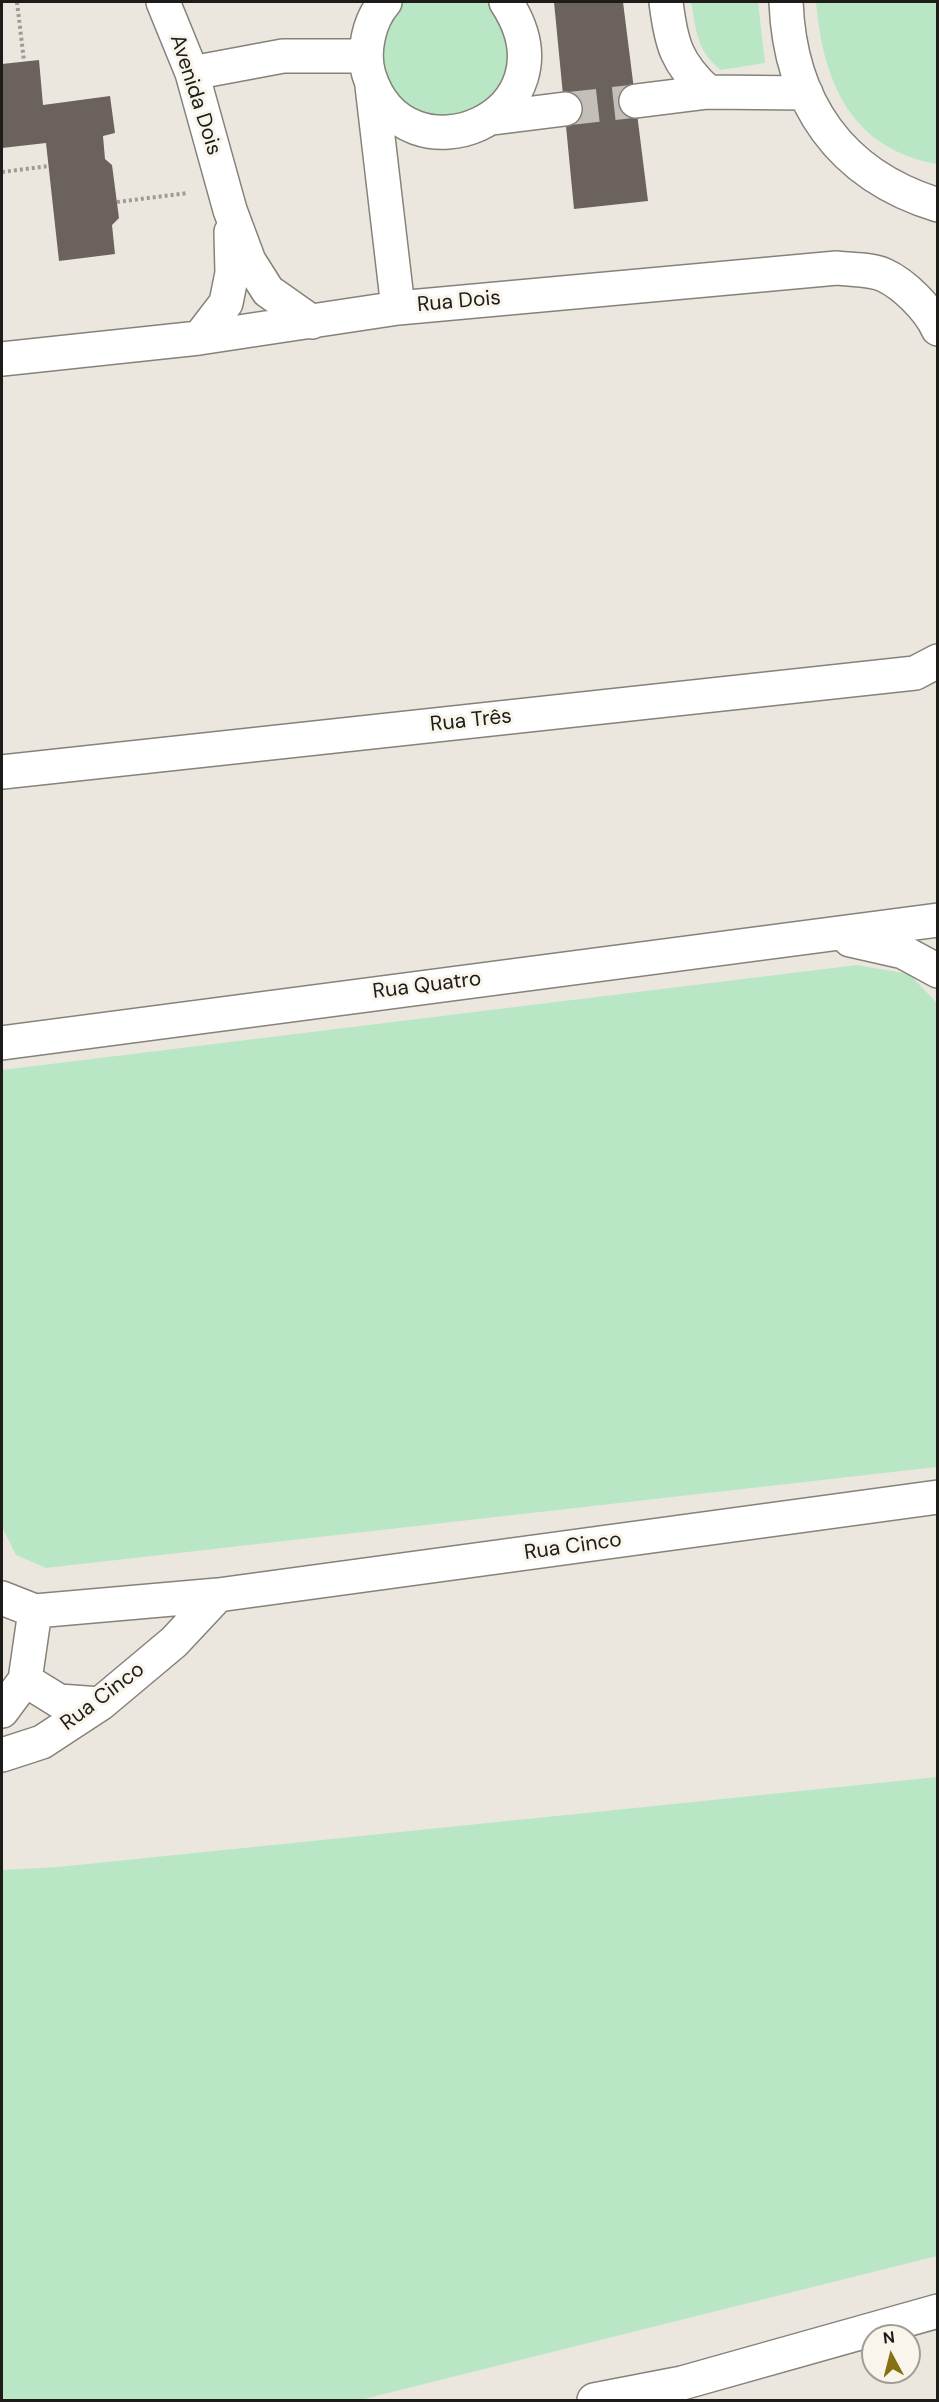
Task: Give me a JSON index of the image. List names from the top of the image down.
{
  "streets": {
    "street": [
      "Avenida Dois",
      "Rua Dois",
      "Rua Três",
      "Rua Quatro",
      "Rua Cinco"
    ]
  },
  "crossings": [
    ["Avenida Dois", "Rua Dois"]
  ],
  "north": "top"
}
